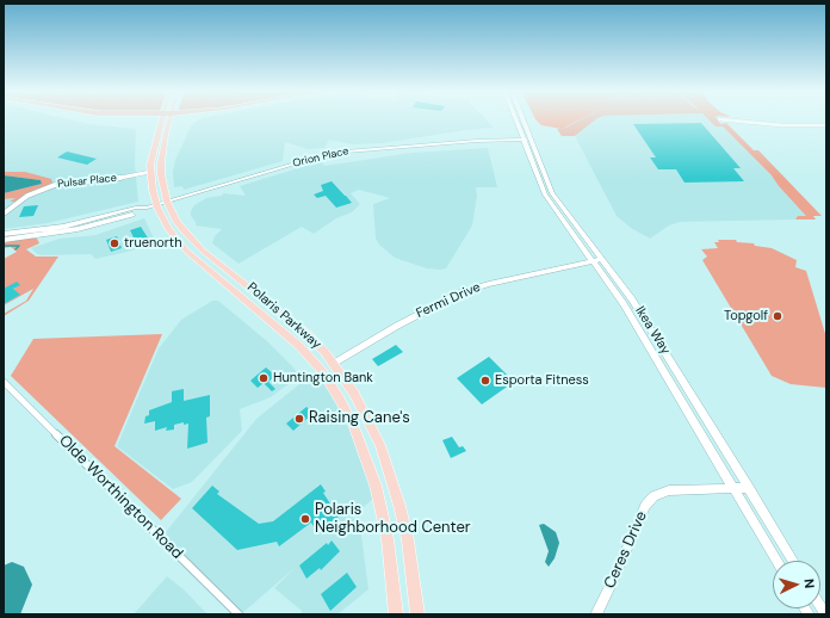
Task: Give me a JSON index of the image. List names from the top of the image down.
{
  "streets": {
    "main road": [
      "Orion Place",
      "Fermi Drive",
      "Polaris Parkway",
      "Ikea Way",
      "Ceres Drive"
    ],
    "street": ["Pulsar Place", "Olde Worthington Road"]
  },
  "crossings": [
    ["Orion Place", "Polaris Parkway"],
    ["Orion Place", "Ikea Way"],
    ["Pulsar Place", "Polaris Parkway"],
    ["Fermi Drive", "Polaris Parkway"],
    ["Fermi Drive", "Ikea Way"],
    ["Ikea Way", "Ceres Drive"]
  ],
  "places": [
    "truenorth",
    "Topgolf",
    "Huntington Bank",
    "Esporta Fitness",
    "Raising Cane's",
    "Polaris Neighborhood Center"
  ],
  "north": "right"
}
